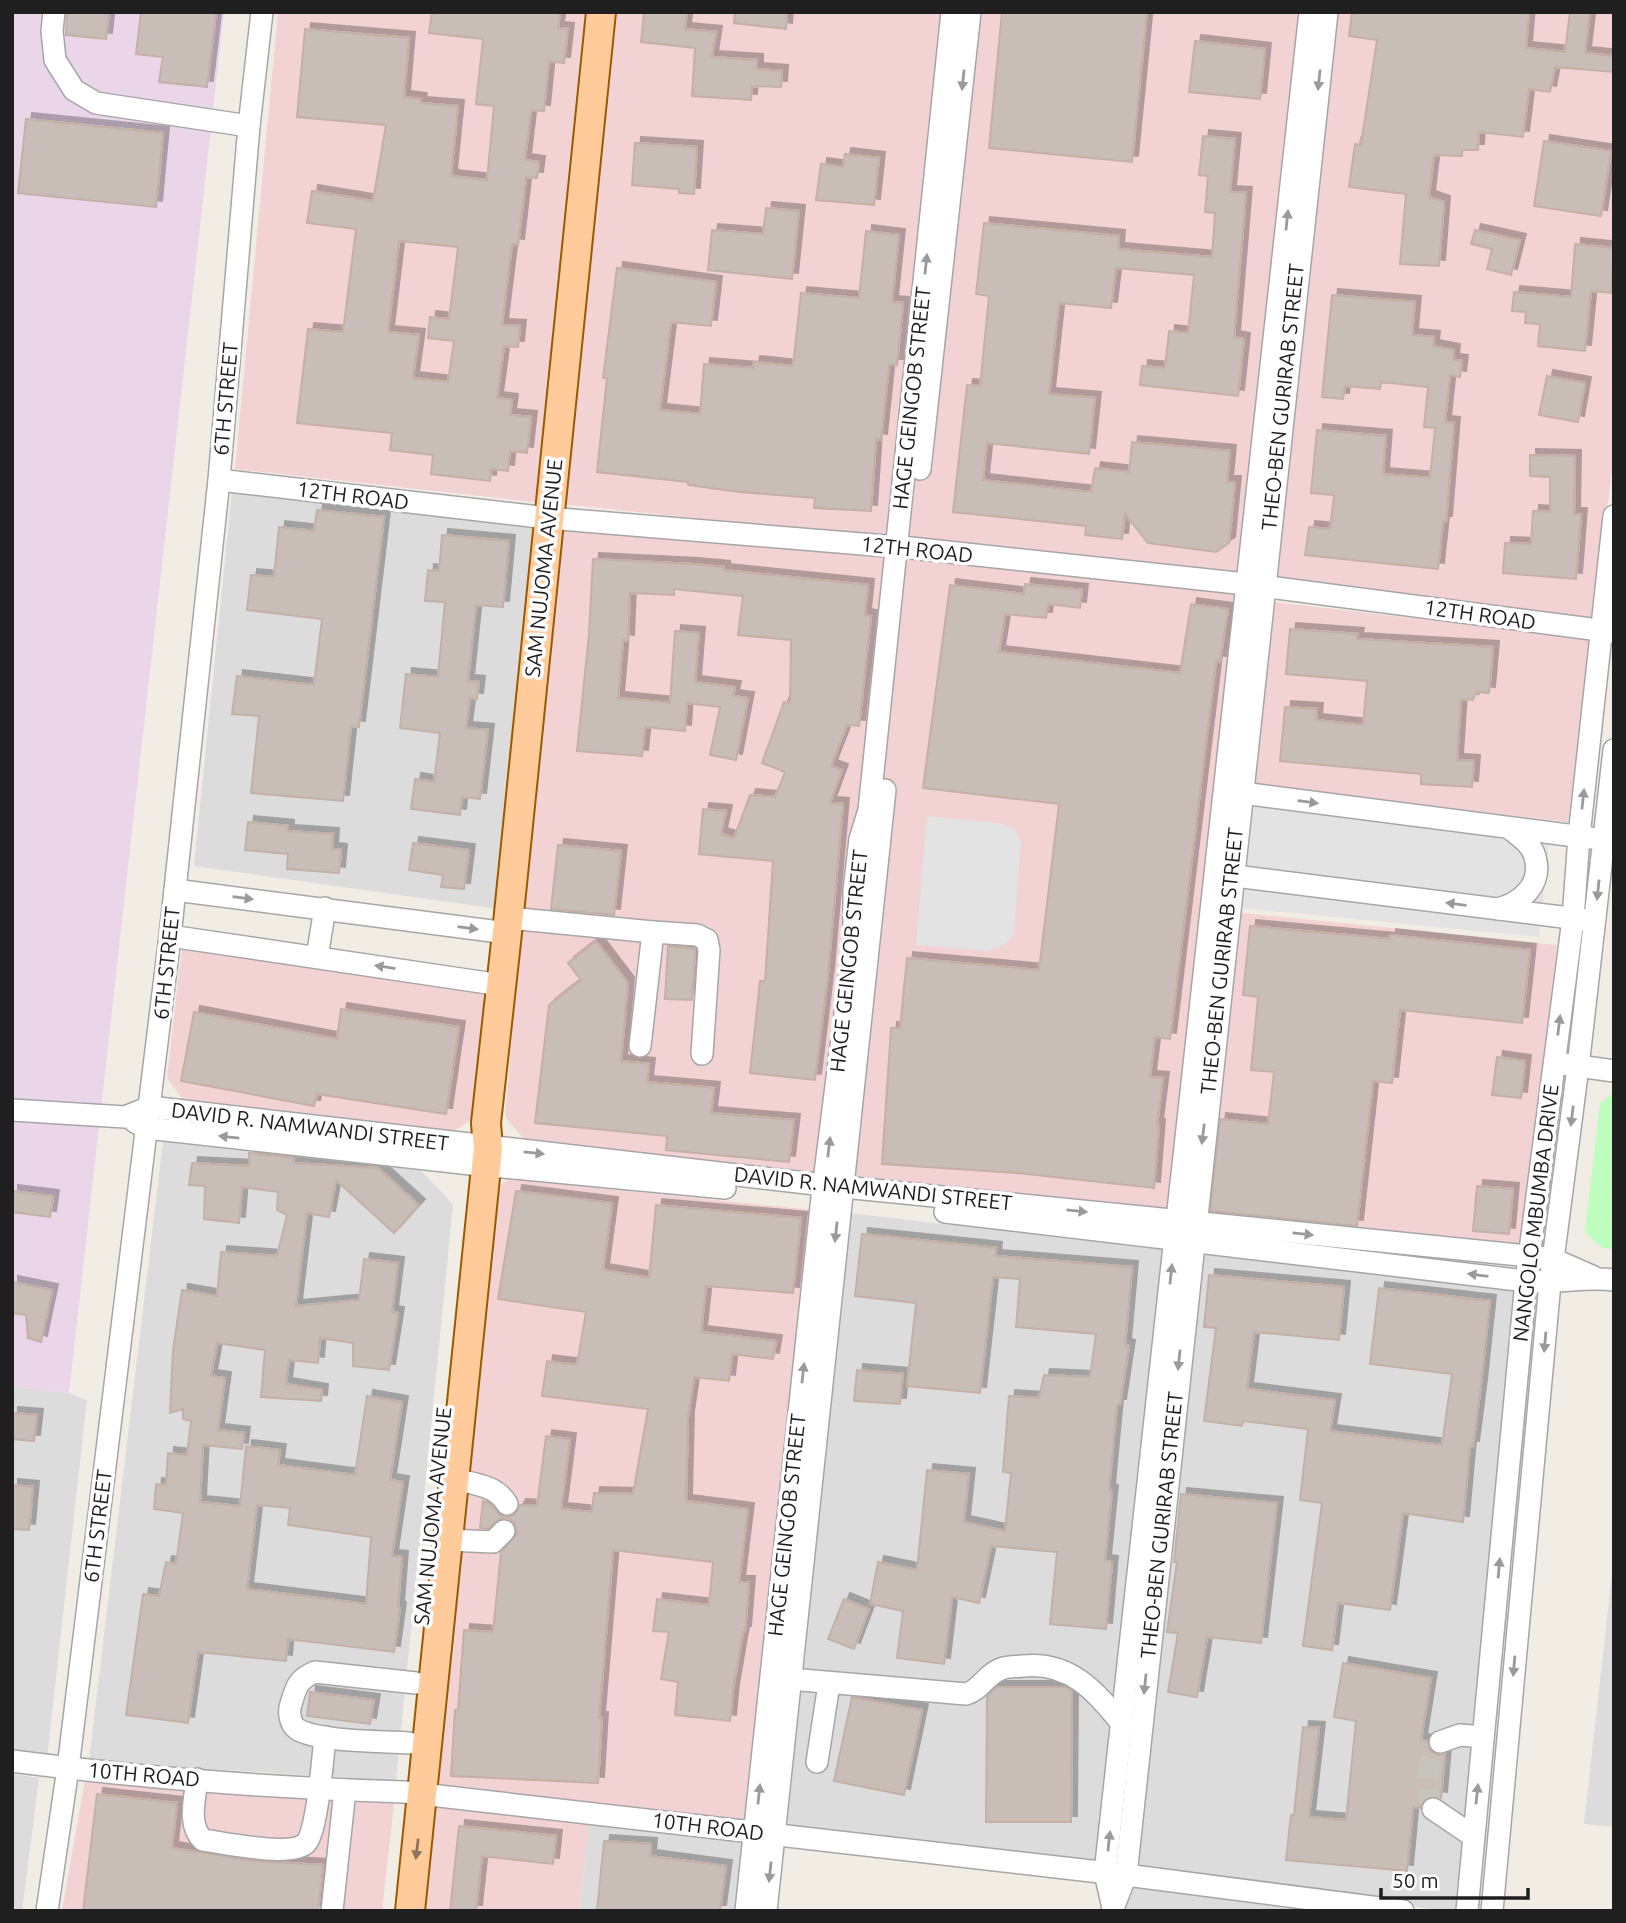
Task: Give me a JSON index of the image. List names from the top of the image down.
{
  "streets": {
    "main road": ["SAM NUJOMA AVENUE"],
    "street": [
      "THEO-BEN GURIRAB STREET",
      "HAGE GEINGOB STREET",
      "6TH STREET",
      "12TH ROAD",
      "DAVID R. NAMWANDI STREET",
      "NANGOLO MBUMBA DRIVE",
      "10TH ROAD"
    ]
  },
  "crossings": [
    ["THEO-BEN GURIRAB STREET", "12TH ROAD"],
    ["THEO-BEN GURIRAB STREET", "DAVID R. NAMWANDI STREET"],
    ["THEO-BEN GURIRAB STREET", "10TH ROAD"],
    ["HAGE GEINGOB STREET", "12TH ROAD"],
    ["HAGE GEINGOB STREET", "DAVID R. NAMWANDI STREET"],
    ["HAGE GEINGOB STREET", "10TH ROAD"],
    ["6TH STREET", "12TH ROAD"],
    ["6TH STREET", "DAVID R. NAMWANDI STREET"],
    ["6TH STREET", "10TH ROAD"],
    ["12TH ROAD", "SAM NUJOMA AVENUE"],
    ["12TH ROAD", "NANGOLO MBUMBA DRIVE"],
    ["SAM NUJOMA AVENUE", "DAVID R. NAMWANDI STREET"],
    ["SAM NUJOMA AVENUE", "10TH ROAD"],
    ["DAVID R. NAMWANDI STREET", "NANGOLO MBUMBA DRIVE"]
  ],
  "scale_bar": "50 m"
}
